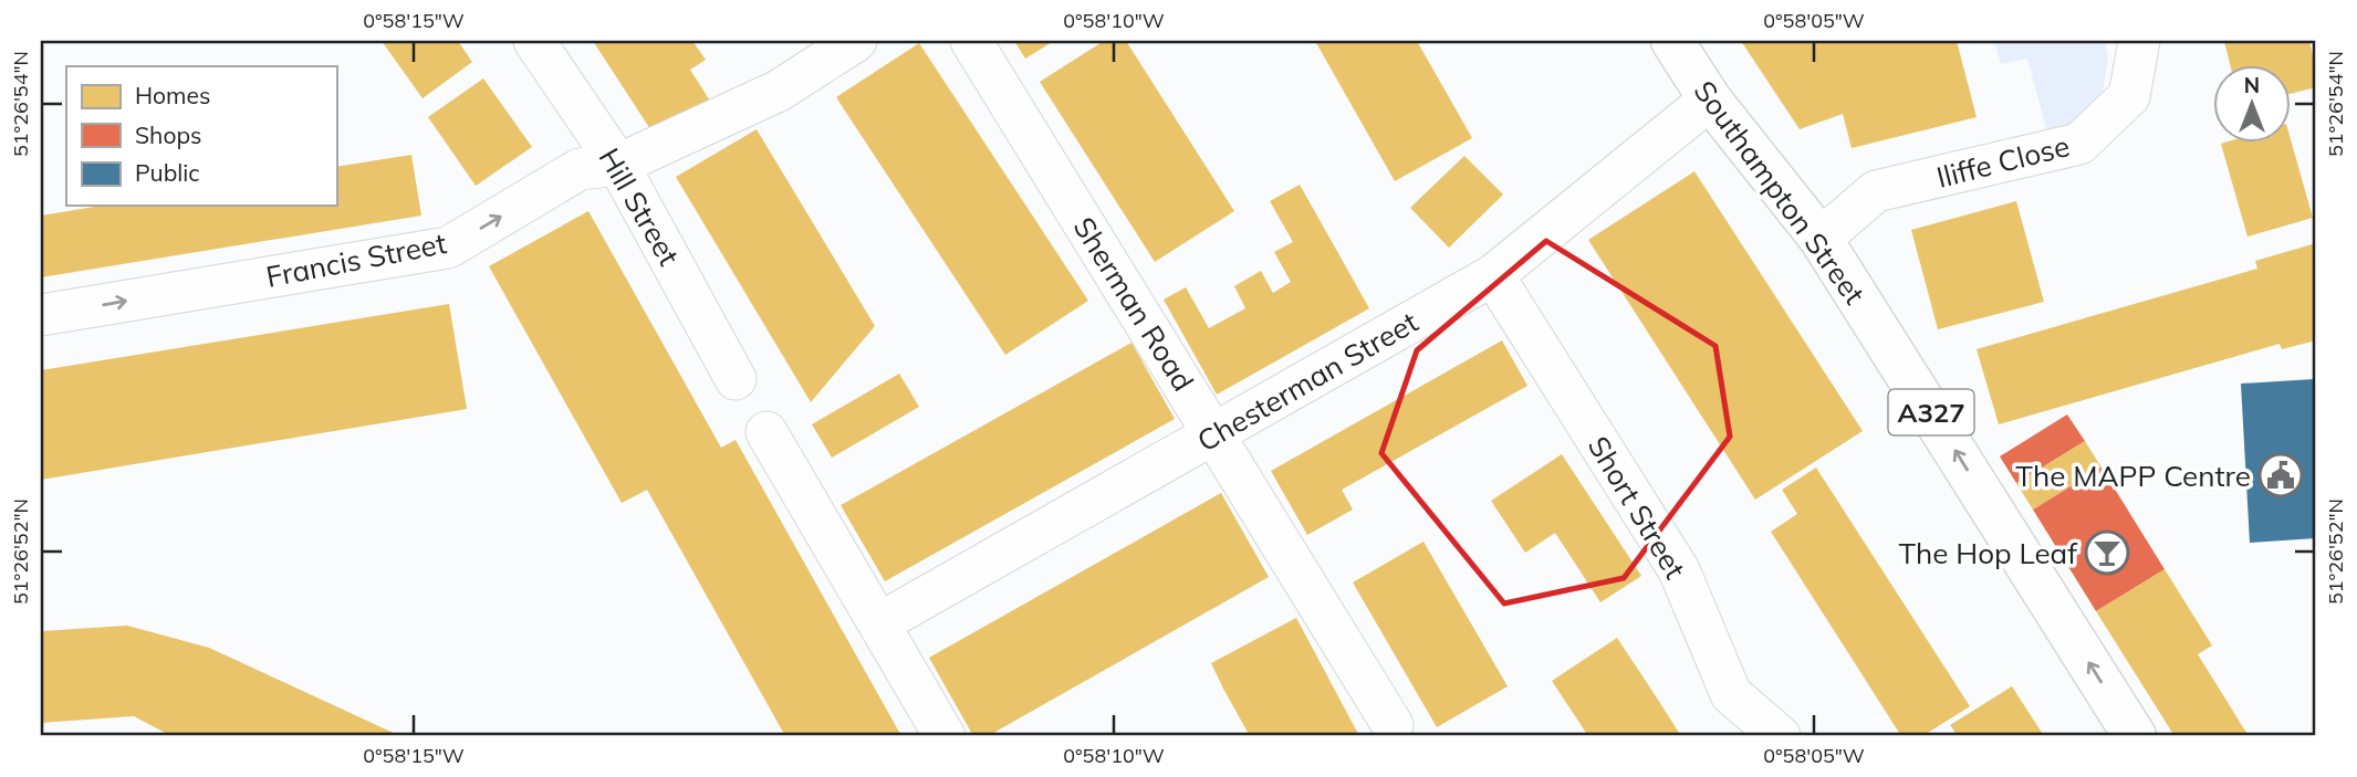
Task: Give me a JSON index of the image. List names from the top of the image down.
{
  "streets": {
    "main road": ["Southampton Street", "A327"],
    "street": [
      "Iliffe Close",
      "Hill Street",
      "Francis Street",
      "Sherman Road",
      "Chesterman Street",
      "Short Street"
    ]
  },
  "crossings": [
    ["Iliffe Close", "Southampton Street"],
    ["Southampton Street", "Chesterman Street"],
    ["Hill Street", "Francis Street"],
    ["Sherman Road", "Chesterman Street"],
    ["Chesterman Street", "Short Street"]
  ],
  "one_way": ["Southampton Street", "Francis Street"],
  "places": {
    "public building": ["The MAPP Centre"],
    "bar": ["The Hop Leaf"]
  },
  "legend": ["Homes", "Shops", "Public"],
  "north": "top",
  "coordinates": [
    "0°58'15\"W",
    "0°58'10\"W",
    "0°58'05\"W",
    "51°26'54\"N",
    "51°26'52\"N"
  ]
}
